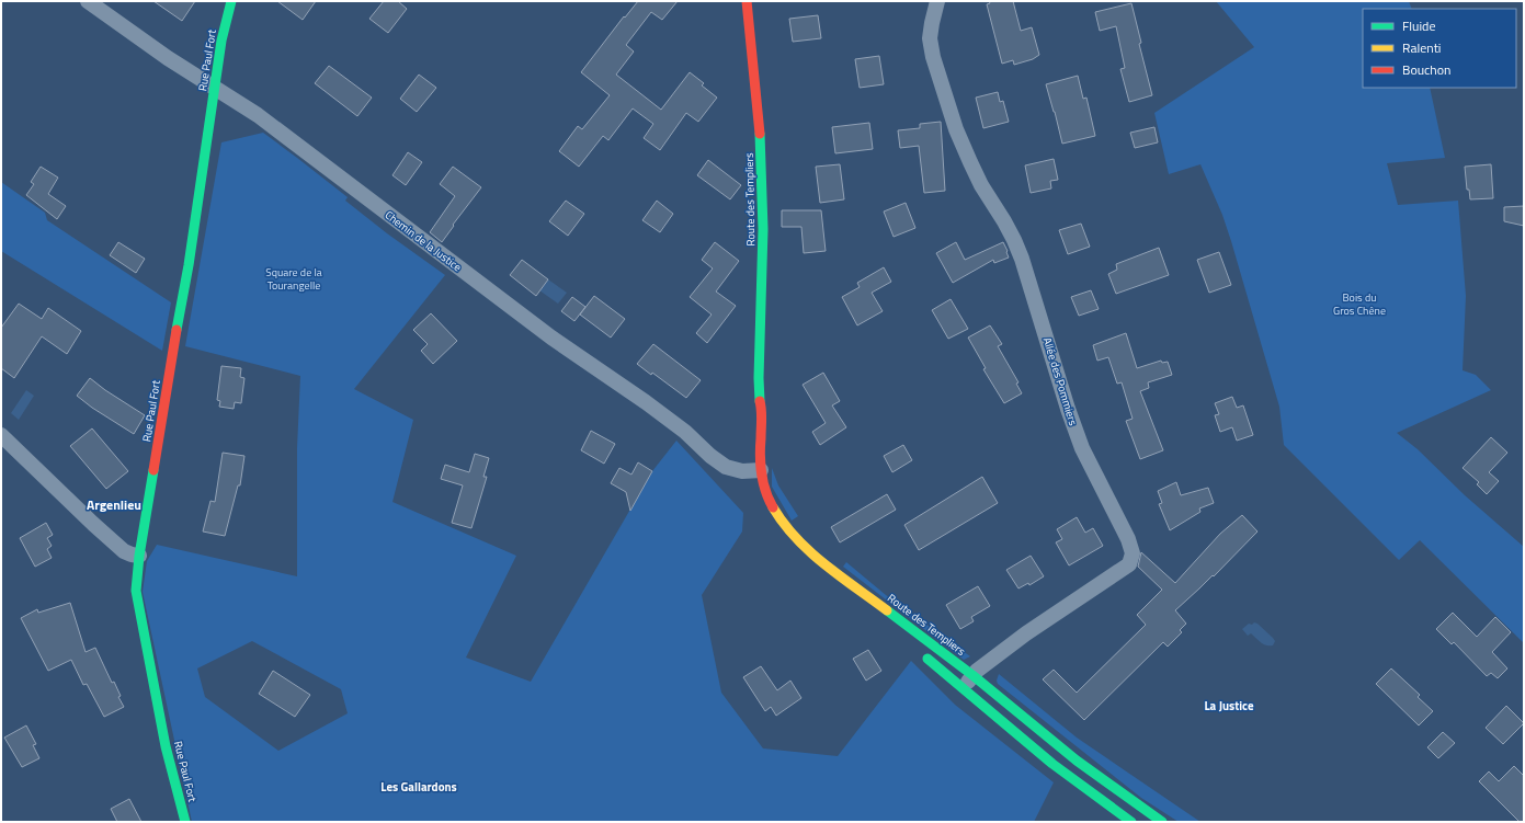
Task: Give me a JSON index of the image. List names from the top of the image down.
{
  "streets": {
    "main road": ["Rue Paul Fort", "Route des Templiers"],
    "street": ["Chemin de la Justice", "Allée des Pommiers"]
  },
  "crossings": [
    ["Rue Paul Fort", "Chemin de la Justice"],
    ["Route des Templiers", "Chemin de la Justice"],
    ["Route des Templiers", "Allée des Pommiers"]
  ],
  "districts": ["Argenlieu", "La Justice", "Les Gallardons"],
  "parks": ["Square de la Tourangelle", "Bois du Gros Chêne"],
  "legend": ["Fluide", "Ralenti", "Bouchon"]
}
